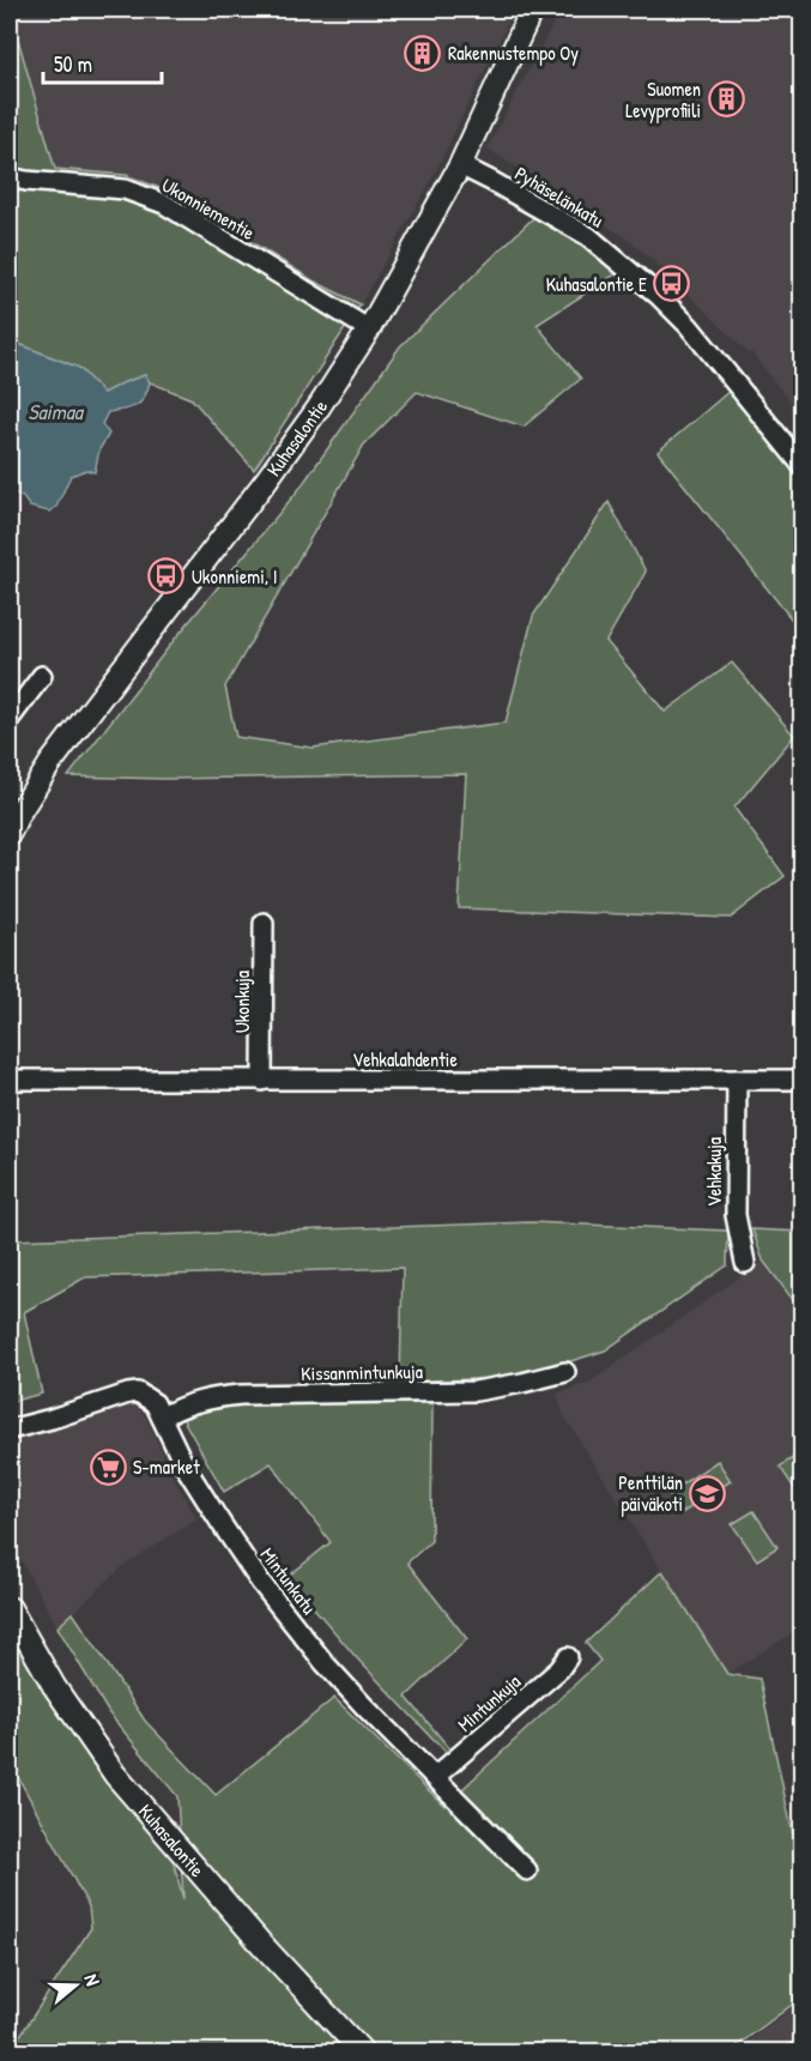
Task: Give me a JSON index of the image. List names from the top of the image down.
{
  "streets": {
    "main road": ["Kuhasalontie"],
    "street": [
      "Pyhäselänkatu",
      "Ukonniementie",
      "Ukonkuja",
      "Vehkalahdentie",
      "Vehkakuja",
      "Kissanmintunkuja",
      "Mintunkatu",
      "Mintunkuja"
    ]
  },
  "crossings": [
    ["Pyhäselänkatu", "Kuhasalontie"],
    ["Ukonniementie", "Kuhasalontie"],
    ["Ukonkuja", "Vehkalahdentie"],
    ["Vehkalahdentie", "Vehkakuja"],
    ["Kissanmintunkuja", "Mintunkatu"],
    ["Mintunkatu", "Mintunkuja"]
  ],
  "water": ["Saimaa"],
  "places": {
    "building": ["Rakennustempo Oy", "Suomen Levyprofiili"],
    "bus stop": ["Kuhasalontie E", "Ukonniemi, I"],
    "supermarket": ["S-market"],
    "school or university": ["Penttilän päiväkoti"]
  },
  "scale_bar": "50 m",
  "north": "right"
}
